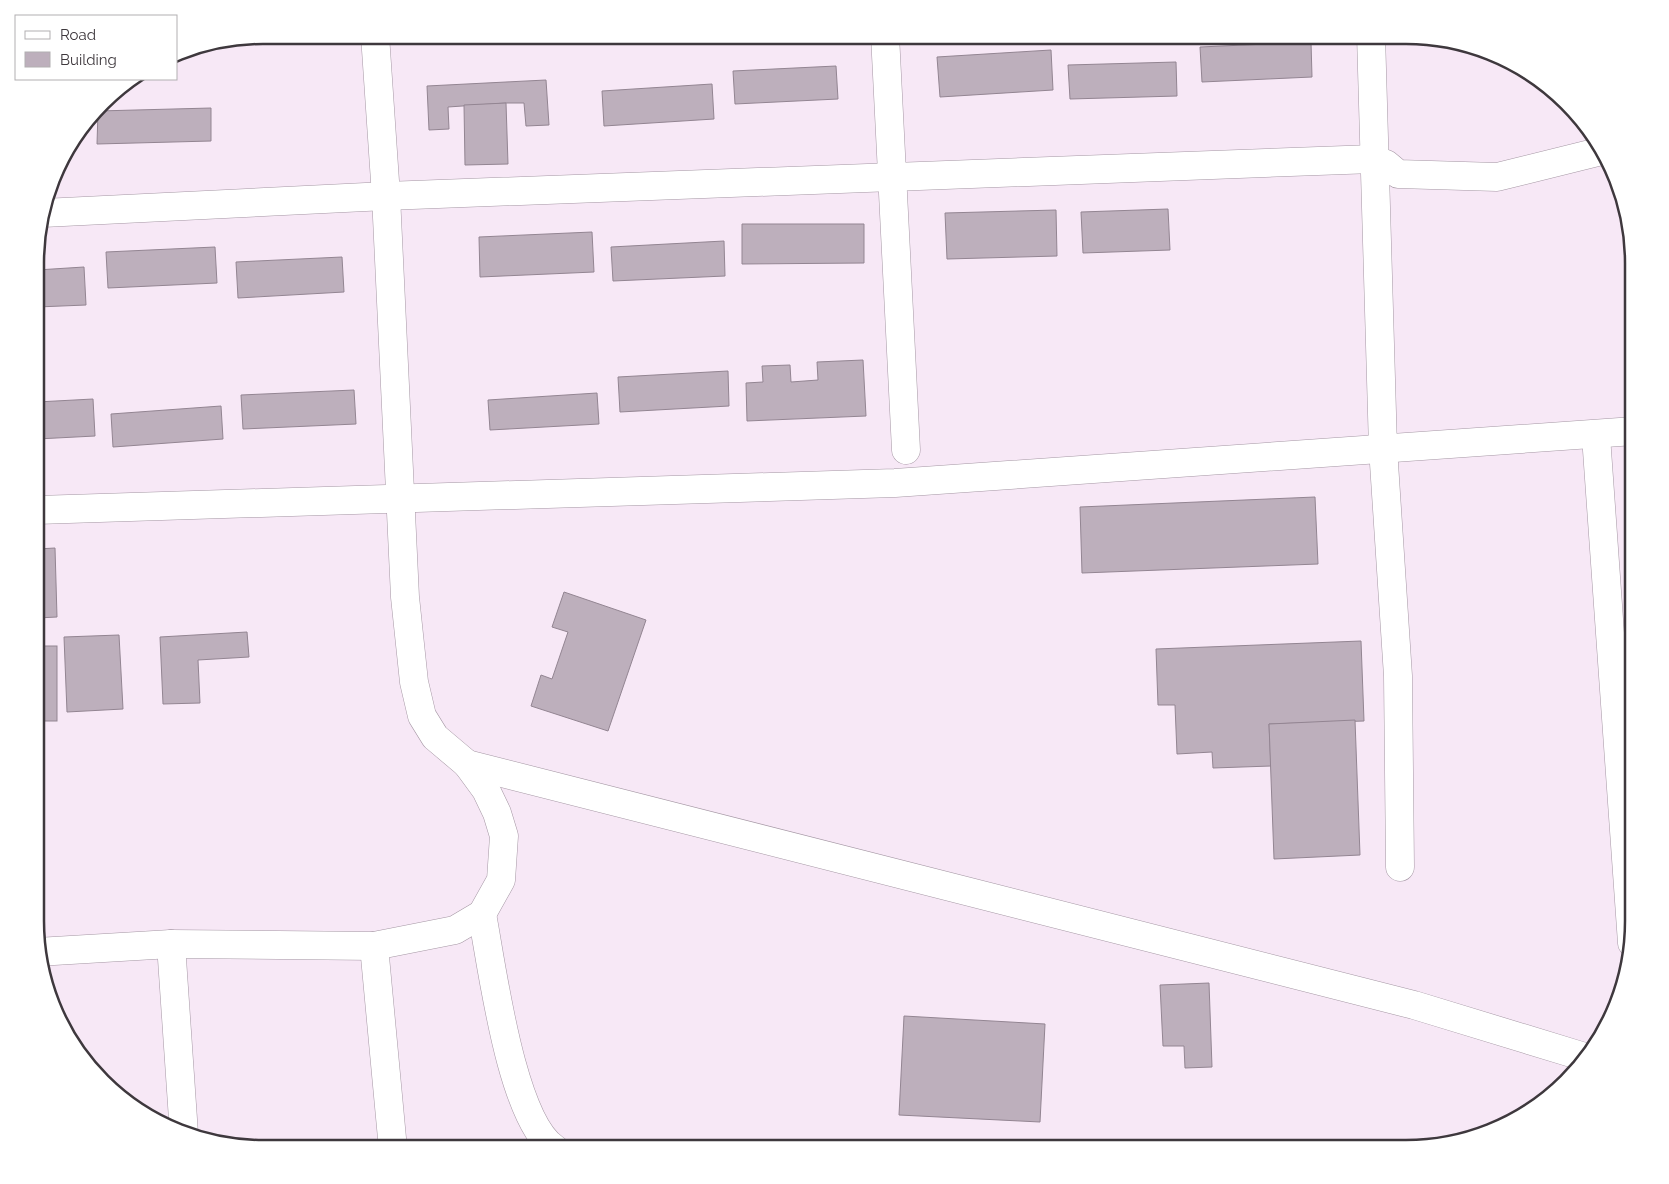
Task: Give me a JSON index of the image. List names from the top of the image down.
{
  "legend": ["Road", "Building"]
}
